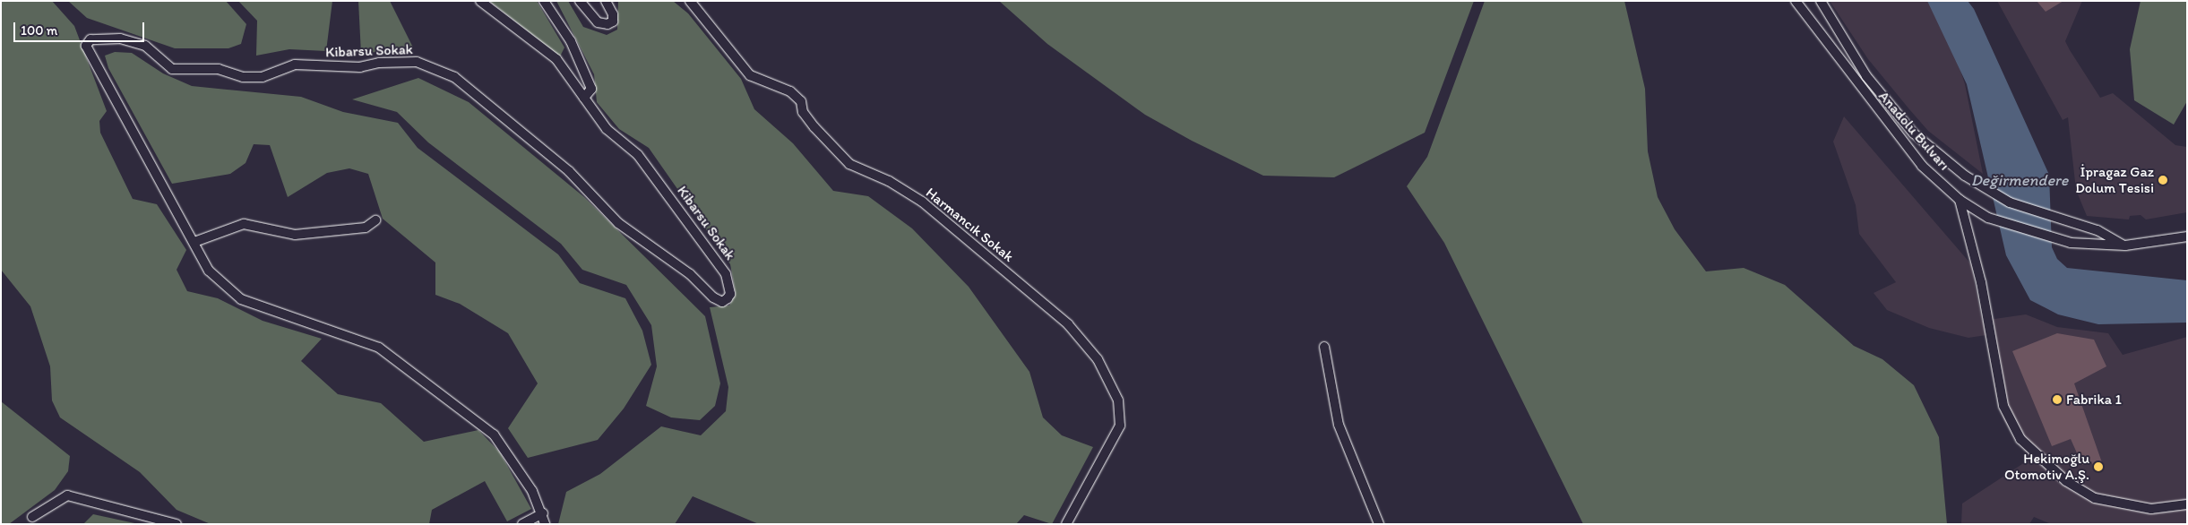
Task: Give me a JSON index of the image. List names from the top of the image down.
{
  "streets": {
    "street": ["Kibarsu Sokak", "Anadolu Bulvarı", "Harmancık Sokak"]
  },
  "water": ["Değirmendere"],
  "places": ["İpragaz Gaz Dolum Tesisi", "Fabrika 1", "Hekimoğlu Otomotiv A.Ş."],
  "scale_bar": "100 m"
}
